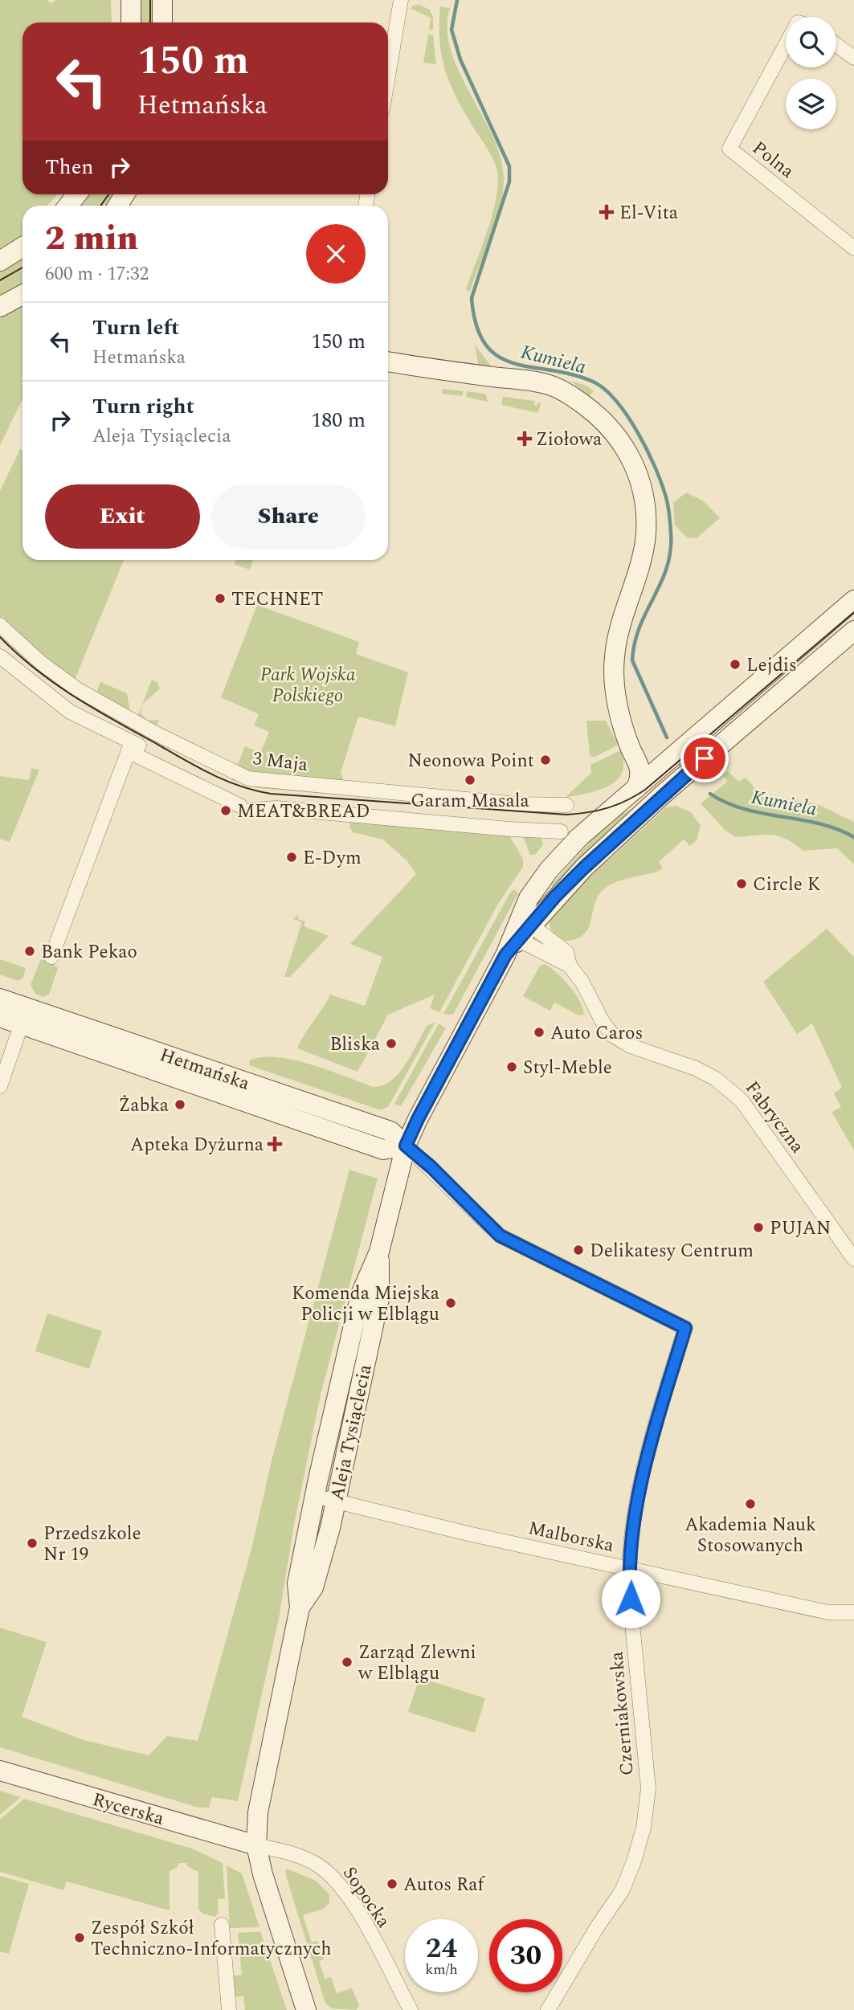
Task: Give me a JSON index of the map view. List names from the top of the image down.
{
  "streets": {
    "main road": ["Hetmańska", "Aleja Tysiąclecia", "Rycerska"],
    "street": [
      "Polna",
      "3 Maja",
      "Fabryczna",
      "Malborska",
      "Czerniakowska",
      "Sopocka"
    ]
  },
  "crossings": [
    ["Hetmańska", "Aleja Tysiąclecia"],
    ["Hetmańska", "Czerniakowska"],
    ["Fabryczna", "Aleja Tysiąclecia"],
    ["Aleja Tysiąclecia", "Malborska"],
    ["Aleja Tysiąclecia", "Rycerska"],
    ["Aleja Tysiąclecia", "Sopocka"],
    ["Malborska", "Czerniakowska"],
    ["Rycerska", "Sopocka"]
  ],
  "water": ["Kumiela"],
  "parks": ["Park Wojska Polskiego"],
  "places": {
    "health": ["El-Vita", "Ziołowa", "Apteka Dyżurna"],
    "other": [
      "TECHNET",
      "Lejdis",
      "Neonowa Point",
      "Garam Masala",
      "MEAT&BREAD",
      "E-Dym",
      "Circle K",
      "Bank Pekao",
      "Auto Caros",
      "Bliska",
      "Styl-Meble",
      "Żabka",
      "PUJAN",
      "Delikatesy Centrum",
      "Komenda Miejska Policji w Elblągu",
      "Akademia Nauk Stosowanych",
      "Przedszkole Nr 19",
      "Zarząd Zlewni w Elblągu",
      "Autos Raf",
      "Zespół Szkół Techniczno-Informatycznych"
    ]
  },
  "page": {
    "turn": ["150 m", "Hetmańska"],
    "then": "Then",
    "heading": ["2 min", "600 m · 17:32"],
    "list": [
      {
        "name": "Turn left",
        "note": "Hetmańska",
        "value": "150 m"
      },
      {
        "name": "Turn right",
        "note": "Aleja Tysiąclecia",
        "value": "180 m"
      }
    ],
    "buttons": ["Exit", "Share"],
    "speed": "24 km/h",
    "limit": "30"
  }
}
